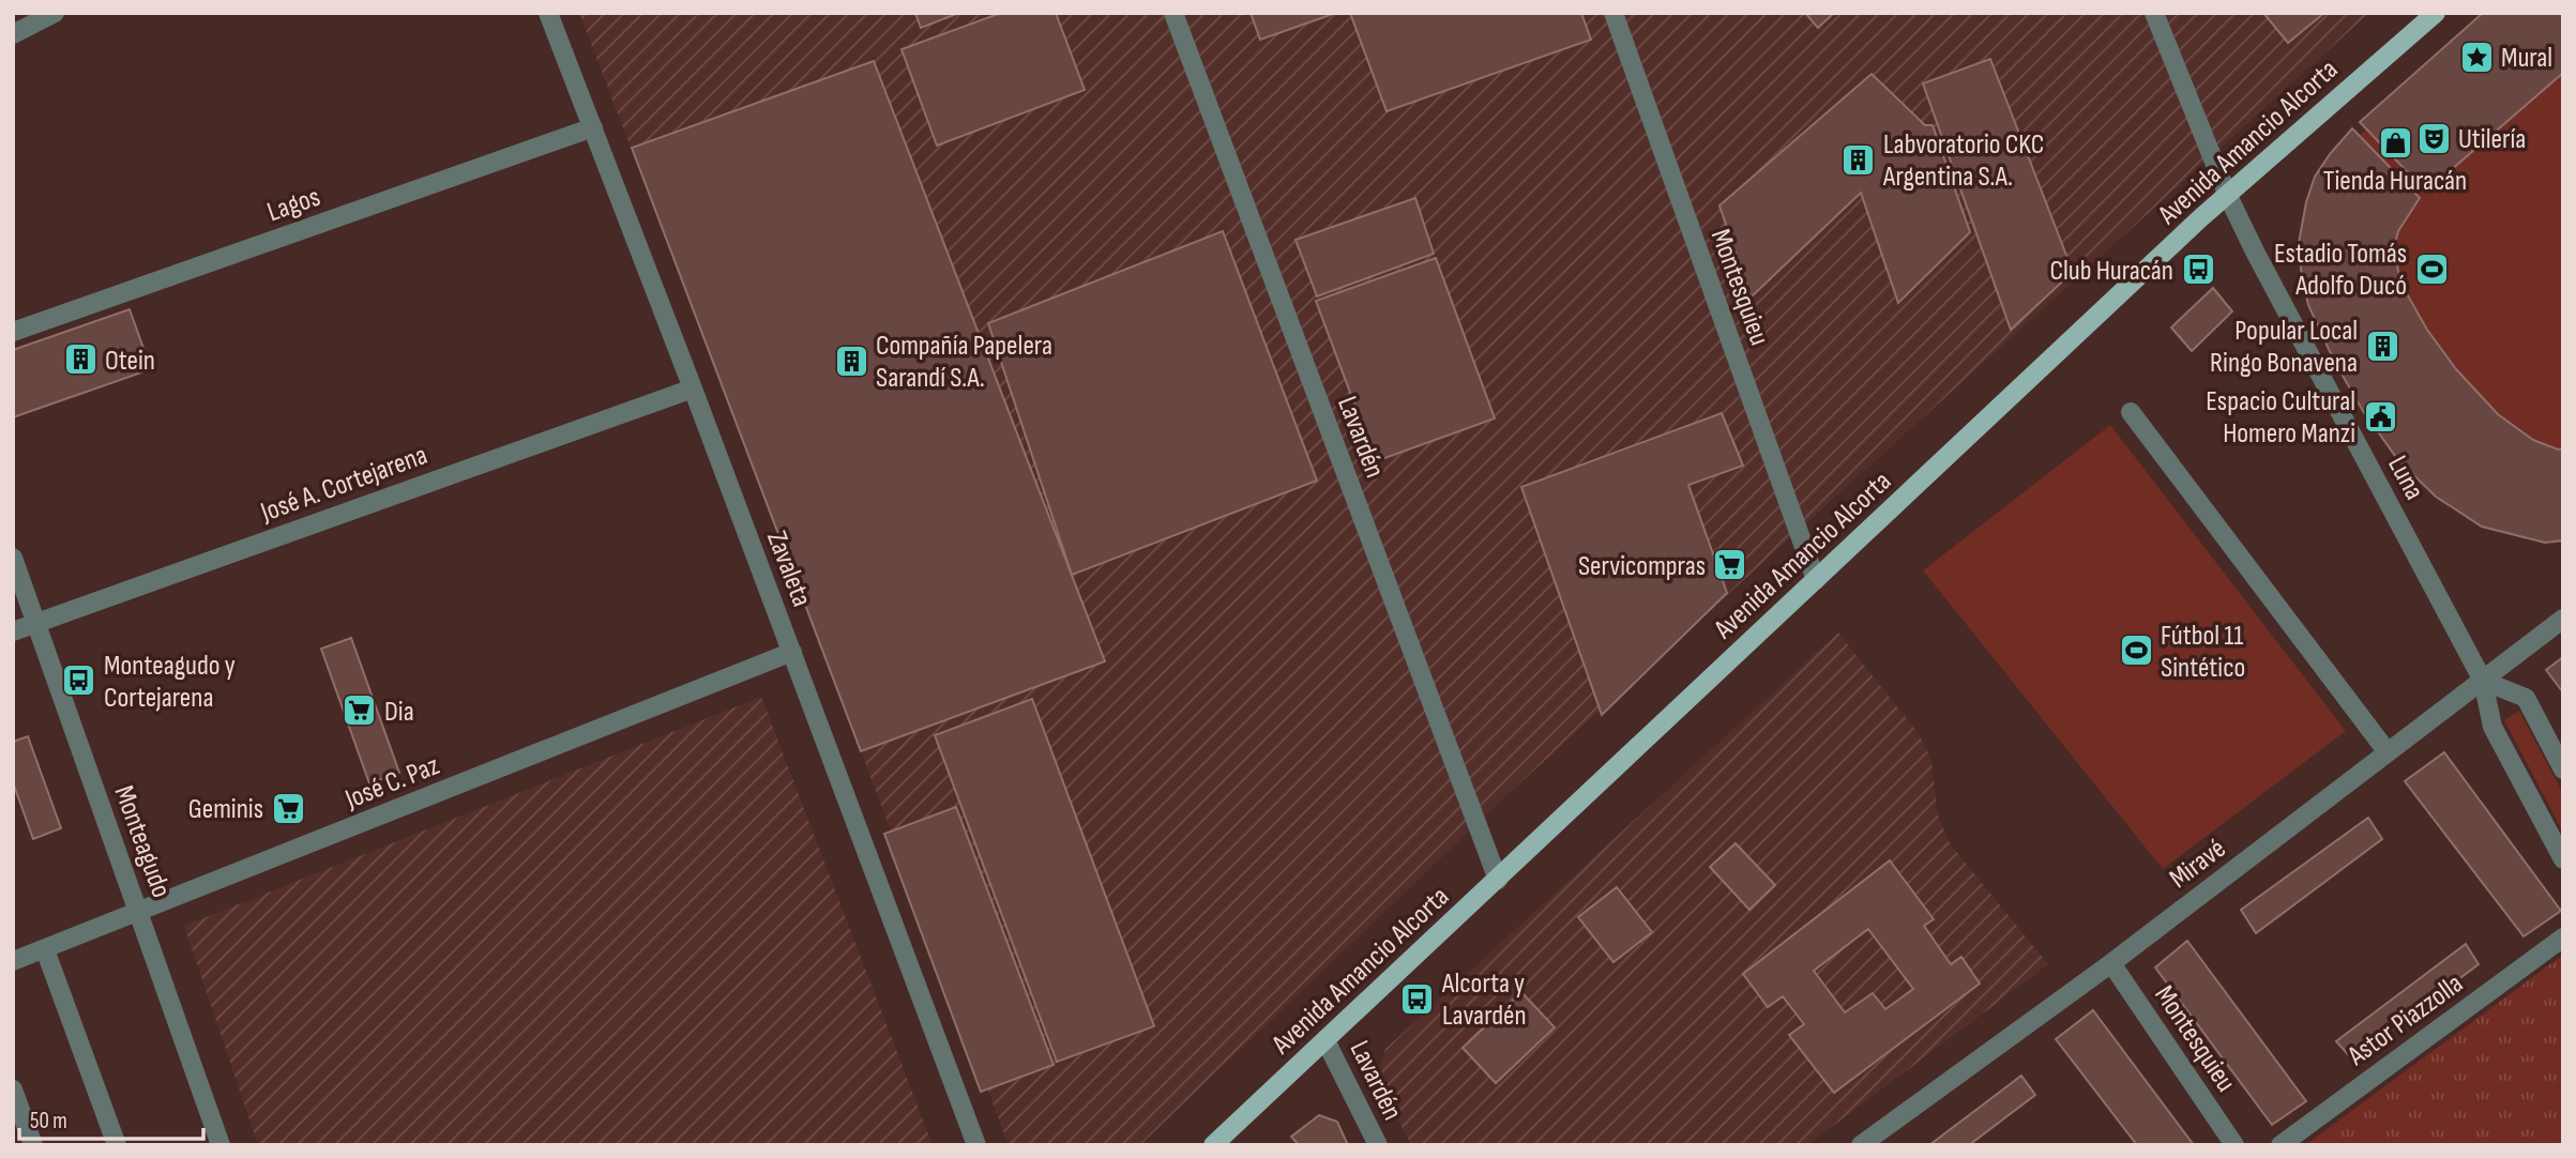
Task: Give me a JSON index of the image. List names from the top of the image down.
{
  "streets": {
    "main road": ["Avenida Amancio Alcorta"],
    "street": [
      "Lagos",
      "Montesquieu",
      "Lavardén",
      "Luna",
      "José A. Cortejarena",
      "Zavaleta",
      "José C. Paz",
      "Monteagudo",
      "Miravé",
      "Astor Piazzolla"
    ]
  },
  "crossings": [
    ["Avenida Amancio Alcorta", "Montesquieu"],
    ["Avenida Amancio Alcorta", "Lavardén"],
    ["Avenida Amancio Alcorta", "Luna"],
    ["Lagos", "Zavaleta"],
    ["Montesquieu", "Miravé"],
    ["Luna", "Miravé"],
    ["José A. Cortejarena", "Zavaleta"],
    ["José A. Cortejarena", "Monteagudo"],
    ["Zavaleta", "José C. Paz"],
    ["José C. Paz", "Monteagudo"]
  ],
  "places": {
    "place": ["Mural"],
    "theatre": ["Utilería"],
    "shop": ["Tienda Huracán"],
    "building": [
      "Labvoratorio CKC Argentina S.A.",
      "Popular Local Ringo Bonavena",
      "Otein",
      "Compañía Papelera Sarandí S.A."
    ],
    "sports": ["Estadio Tomás Adolfo Ducó", "Fútbol 11 Sintético"],
    "bus stop": ["Club Huracán", "Monteagudo y Cortejarena", "Alcorta y Lavardén"],
    "public building": ["Espacio Cultural Homero Manzi"],
    "supermarket": ["Servicompras", "Dia", "Geminis"]
  },
  "scale_bar": "50 m"
}
